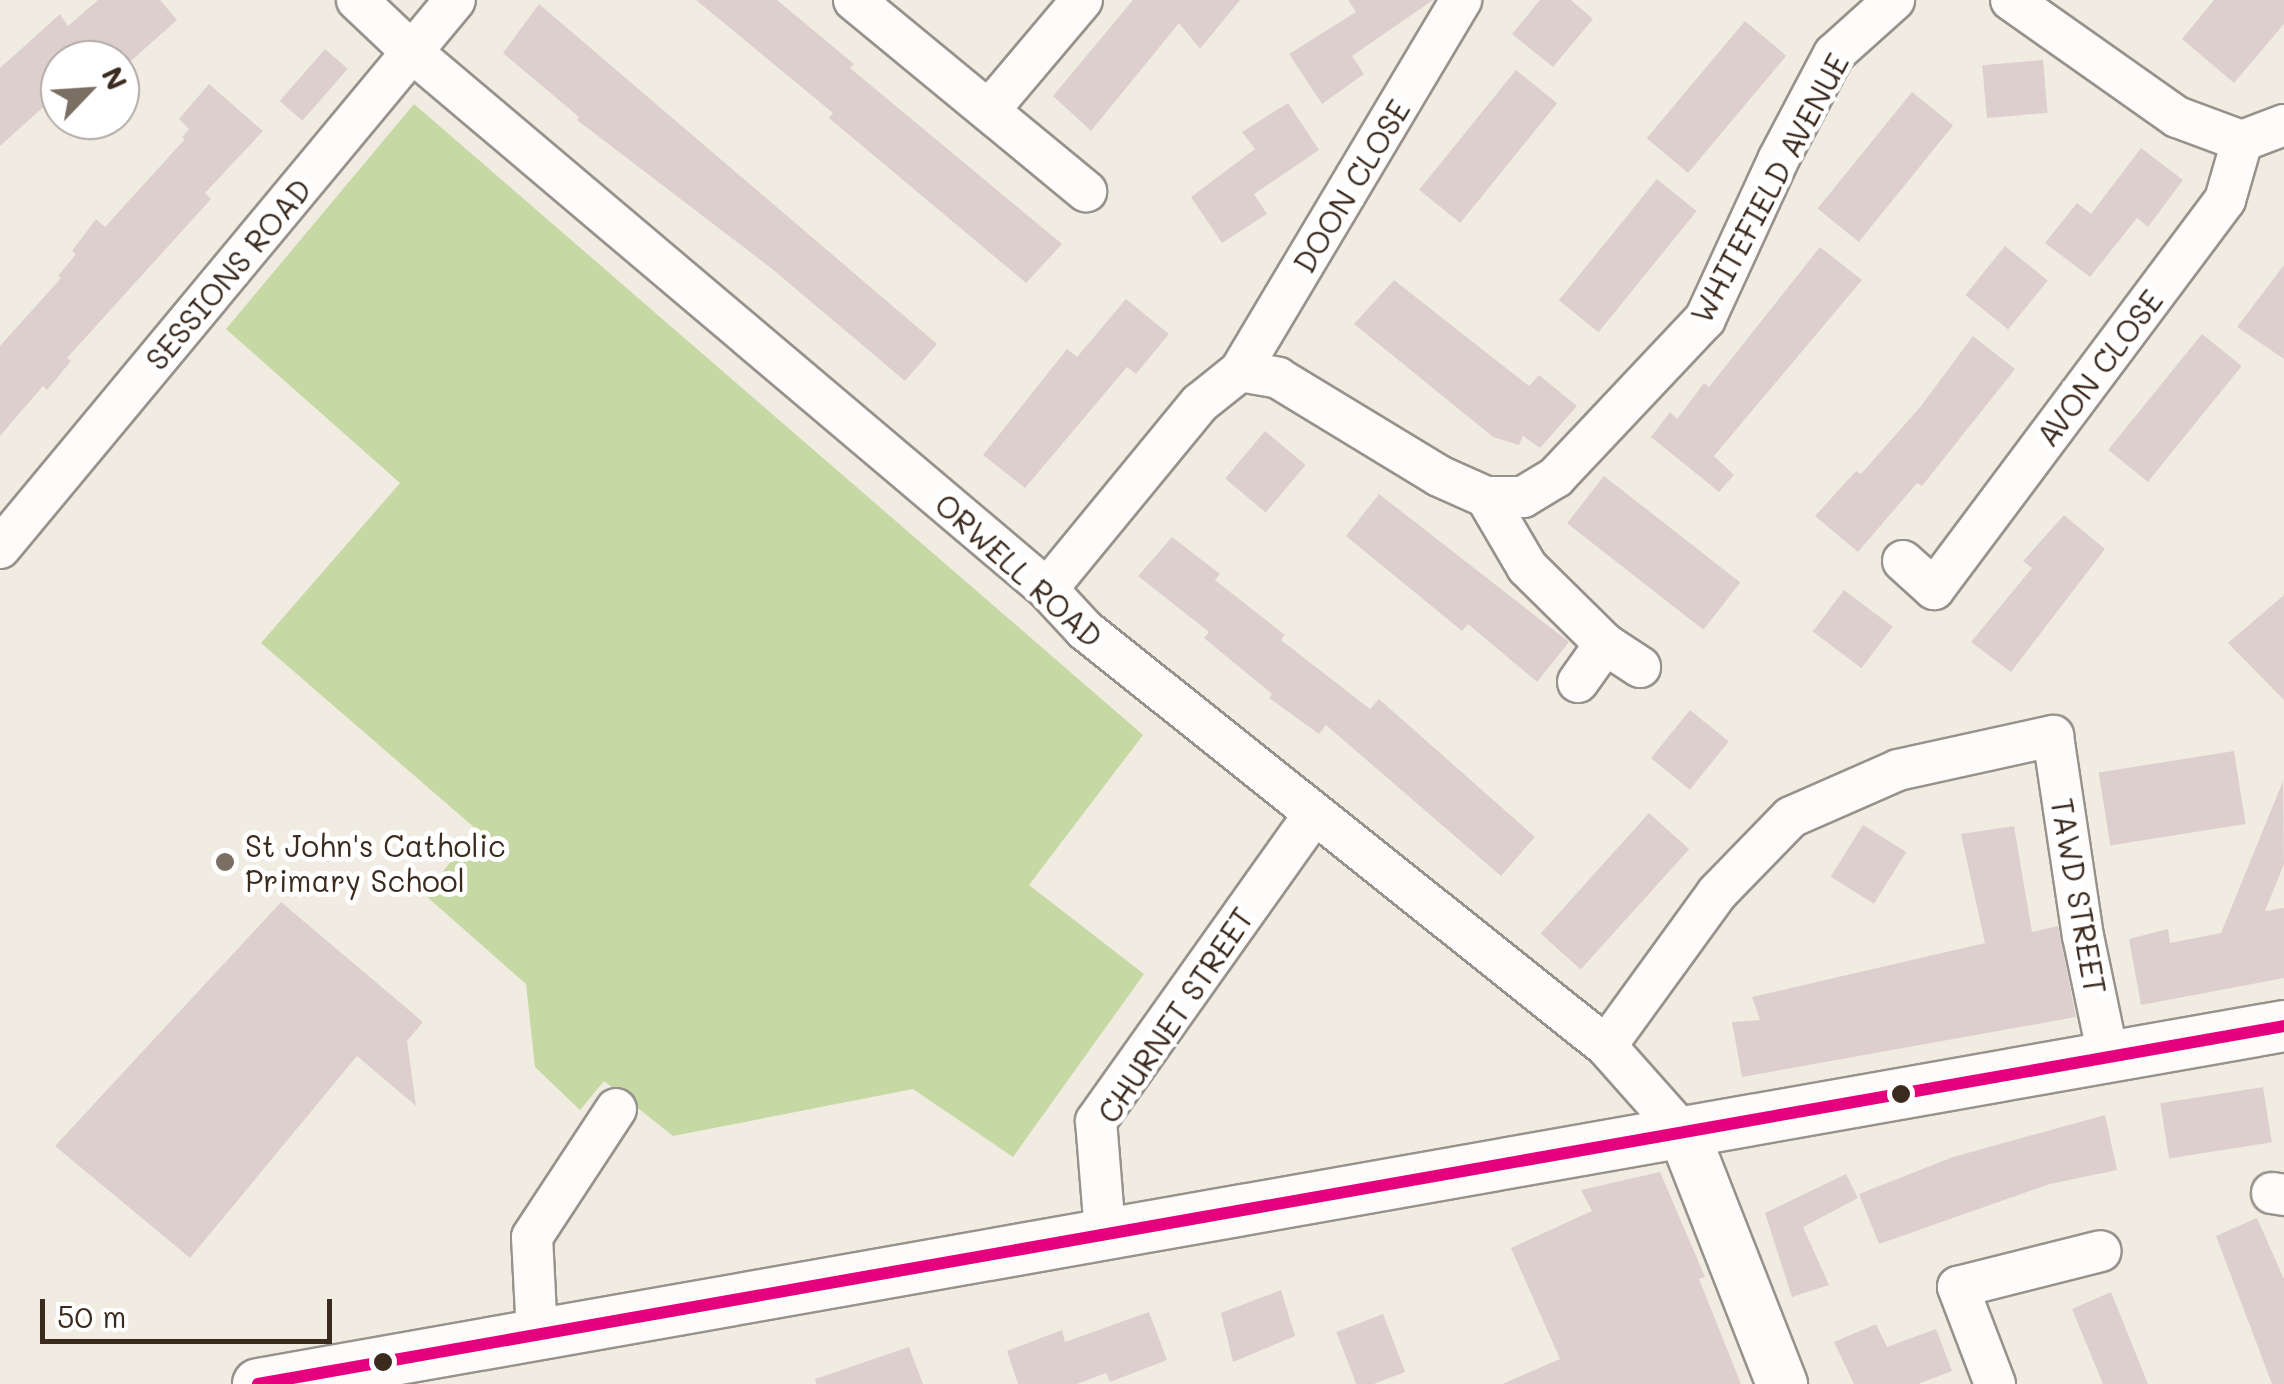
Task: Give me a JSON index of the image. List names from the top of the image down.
{
  "streets": {
    "street": [
      "DOON CLOSE",
      "WHITEFIELD AVENUE",
      "SESSIONS ROAD",
      "AVON CLOSE",
      "ORWELL ROAD",
      "TAWD STREET",
      "CHURNET STREET"
    ]
  },
  "crossings": [
    ["SESSIONS ROAD", "ORWELL ROAD"],
    ["ORWELL ROAD", "TAWD STREET"],
    ["ORWELL ROAD", "CHURNET STREET"]
  ],
  "places": ["St John's Catholic Primary School"],
  "scale_bar": "50 m",
  "north": "top right"
}
